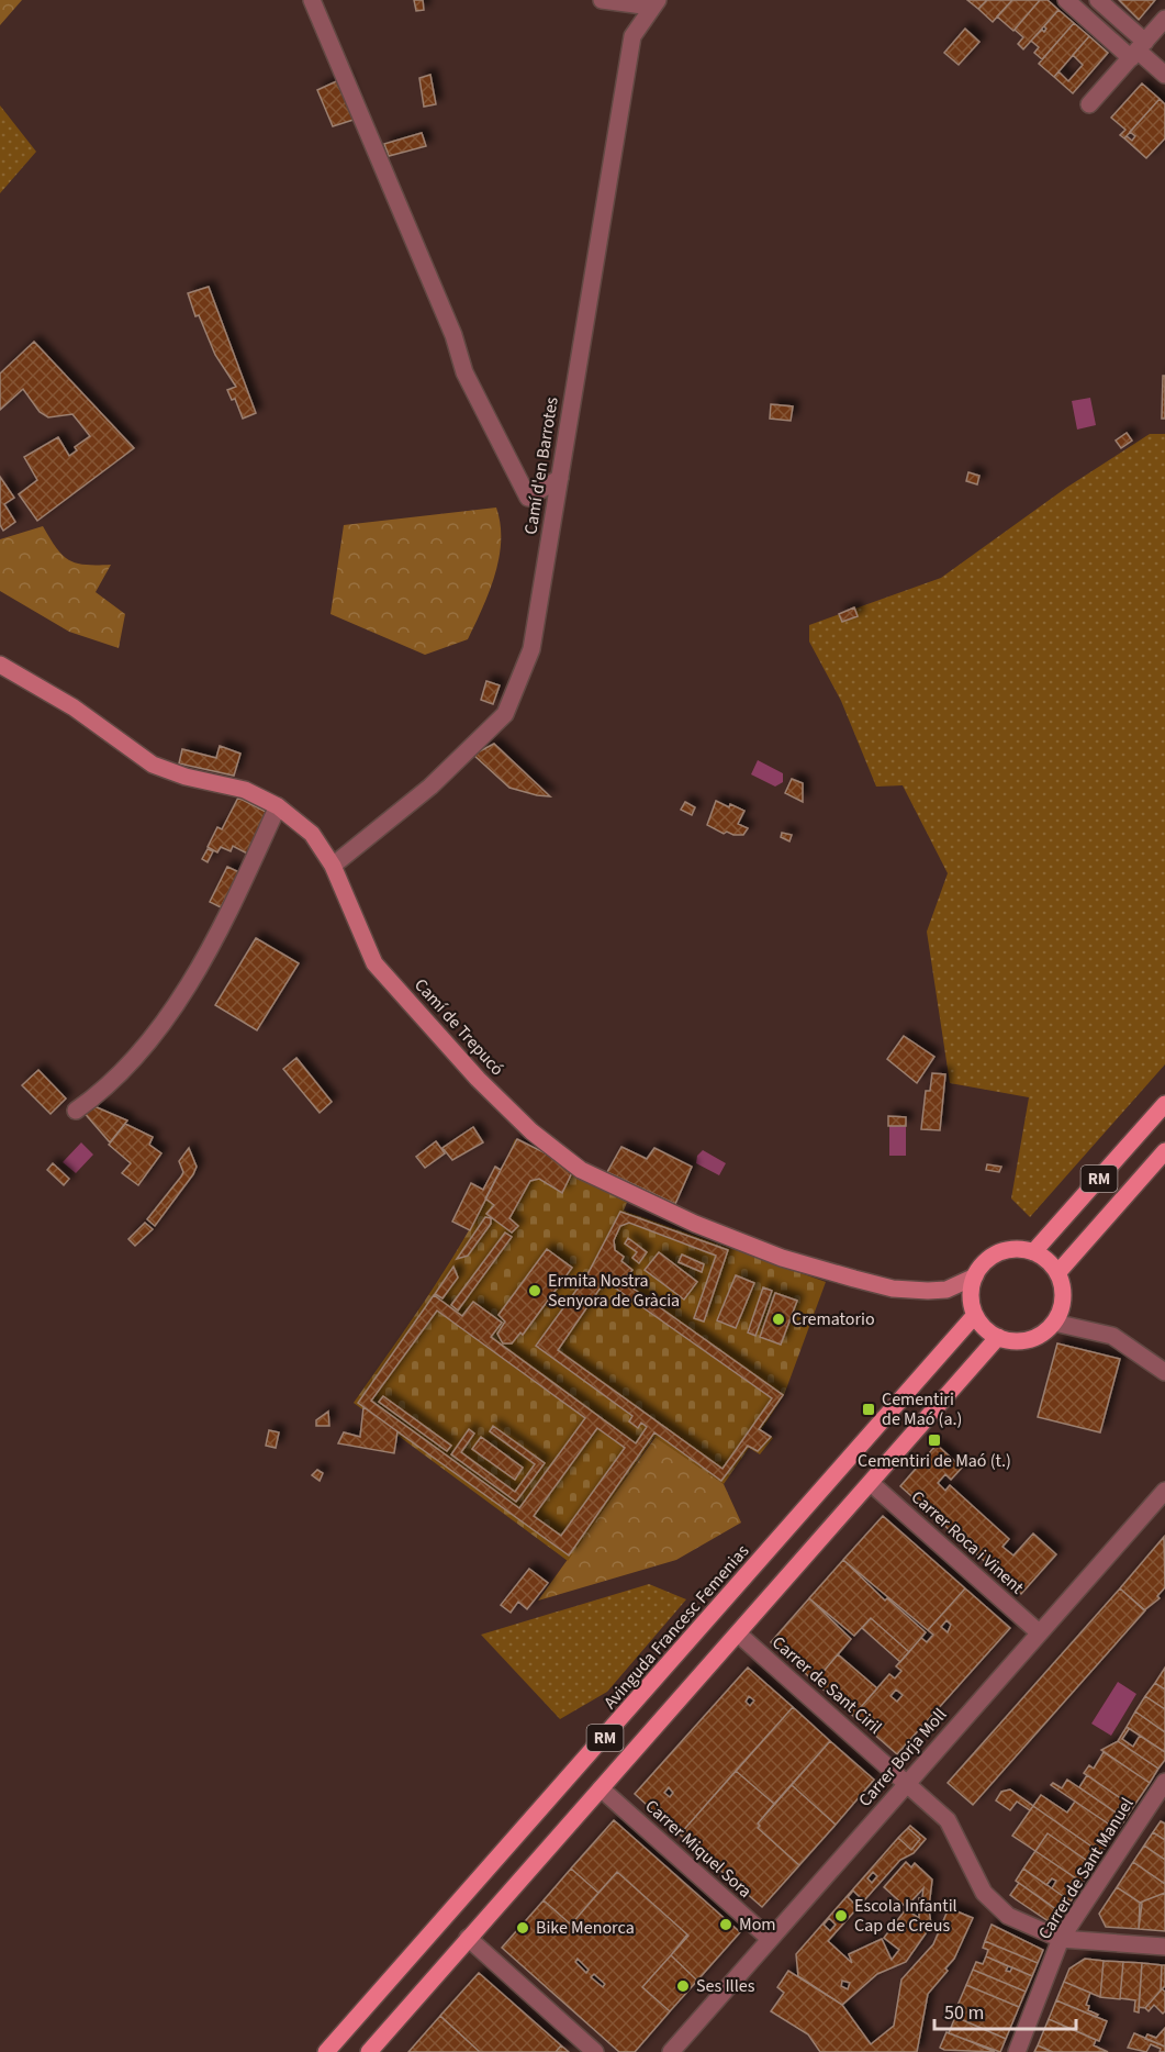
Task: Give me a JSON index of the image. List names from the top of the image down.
{
  "streets": {
    "main road": ["RM", "Avinguda Francesc Femenias"],
    "street": [
      "Camí d'en Barrotes",
      "Camí de Trepucó",
      "Carrer Roca i Vinent",
      "Carrer de Sant Ciril",
      "Carrer Borja Moll",
      "Carrer Miquel Sora",
      "Carrer de Sant Manuel"
    ]
  },
  "crossings": [
    ["Camí d'en Barrotes", "Camí de Trepucó"],
    ["Camí de Trepucó", "RM"],
    ["Camí de Trepucó", "Avinguda Francesc Femenias"],
    ["RM", "Carrer Roca i Vinent"],
    ["RM", "Avinguda Francesc Femenias"],
    ["RM", "Carrer de Sant Ciril"],
    ["RM", "Carrer Miquel Sora"],
    ["Carrer Roca i Vinent", "Carrer Borja Moll"],
    ["Carrer de Sant Ciril", "Carrer Borja Moll"],
    ["Carrer de Sant Ciril", "Carrer de Sant Manuel"],
    ["Carrer Borja Moll", "Carrer Miquel Sora"]
  ],
  "places": {
    "other": [
      "Ermita Nostra Senyora de Gràcia",
      "Crematorio",
      "Escola Infantil Cap de Creus",
      "Mom",
      "Bike Menorca",
      "Ses Illes"
    ],
    "transit": ["Cementiri de Maó (a.)", "Cementiri de Maó (t.)"]
  },
  "scale_bar": "50 m"
}
